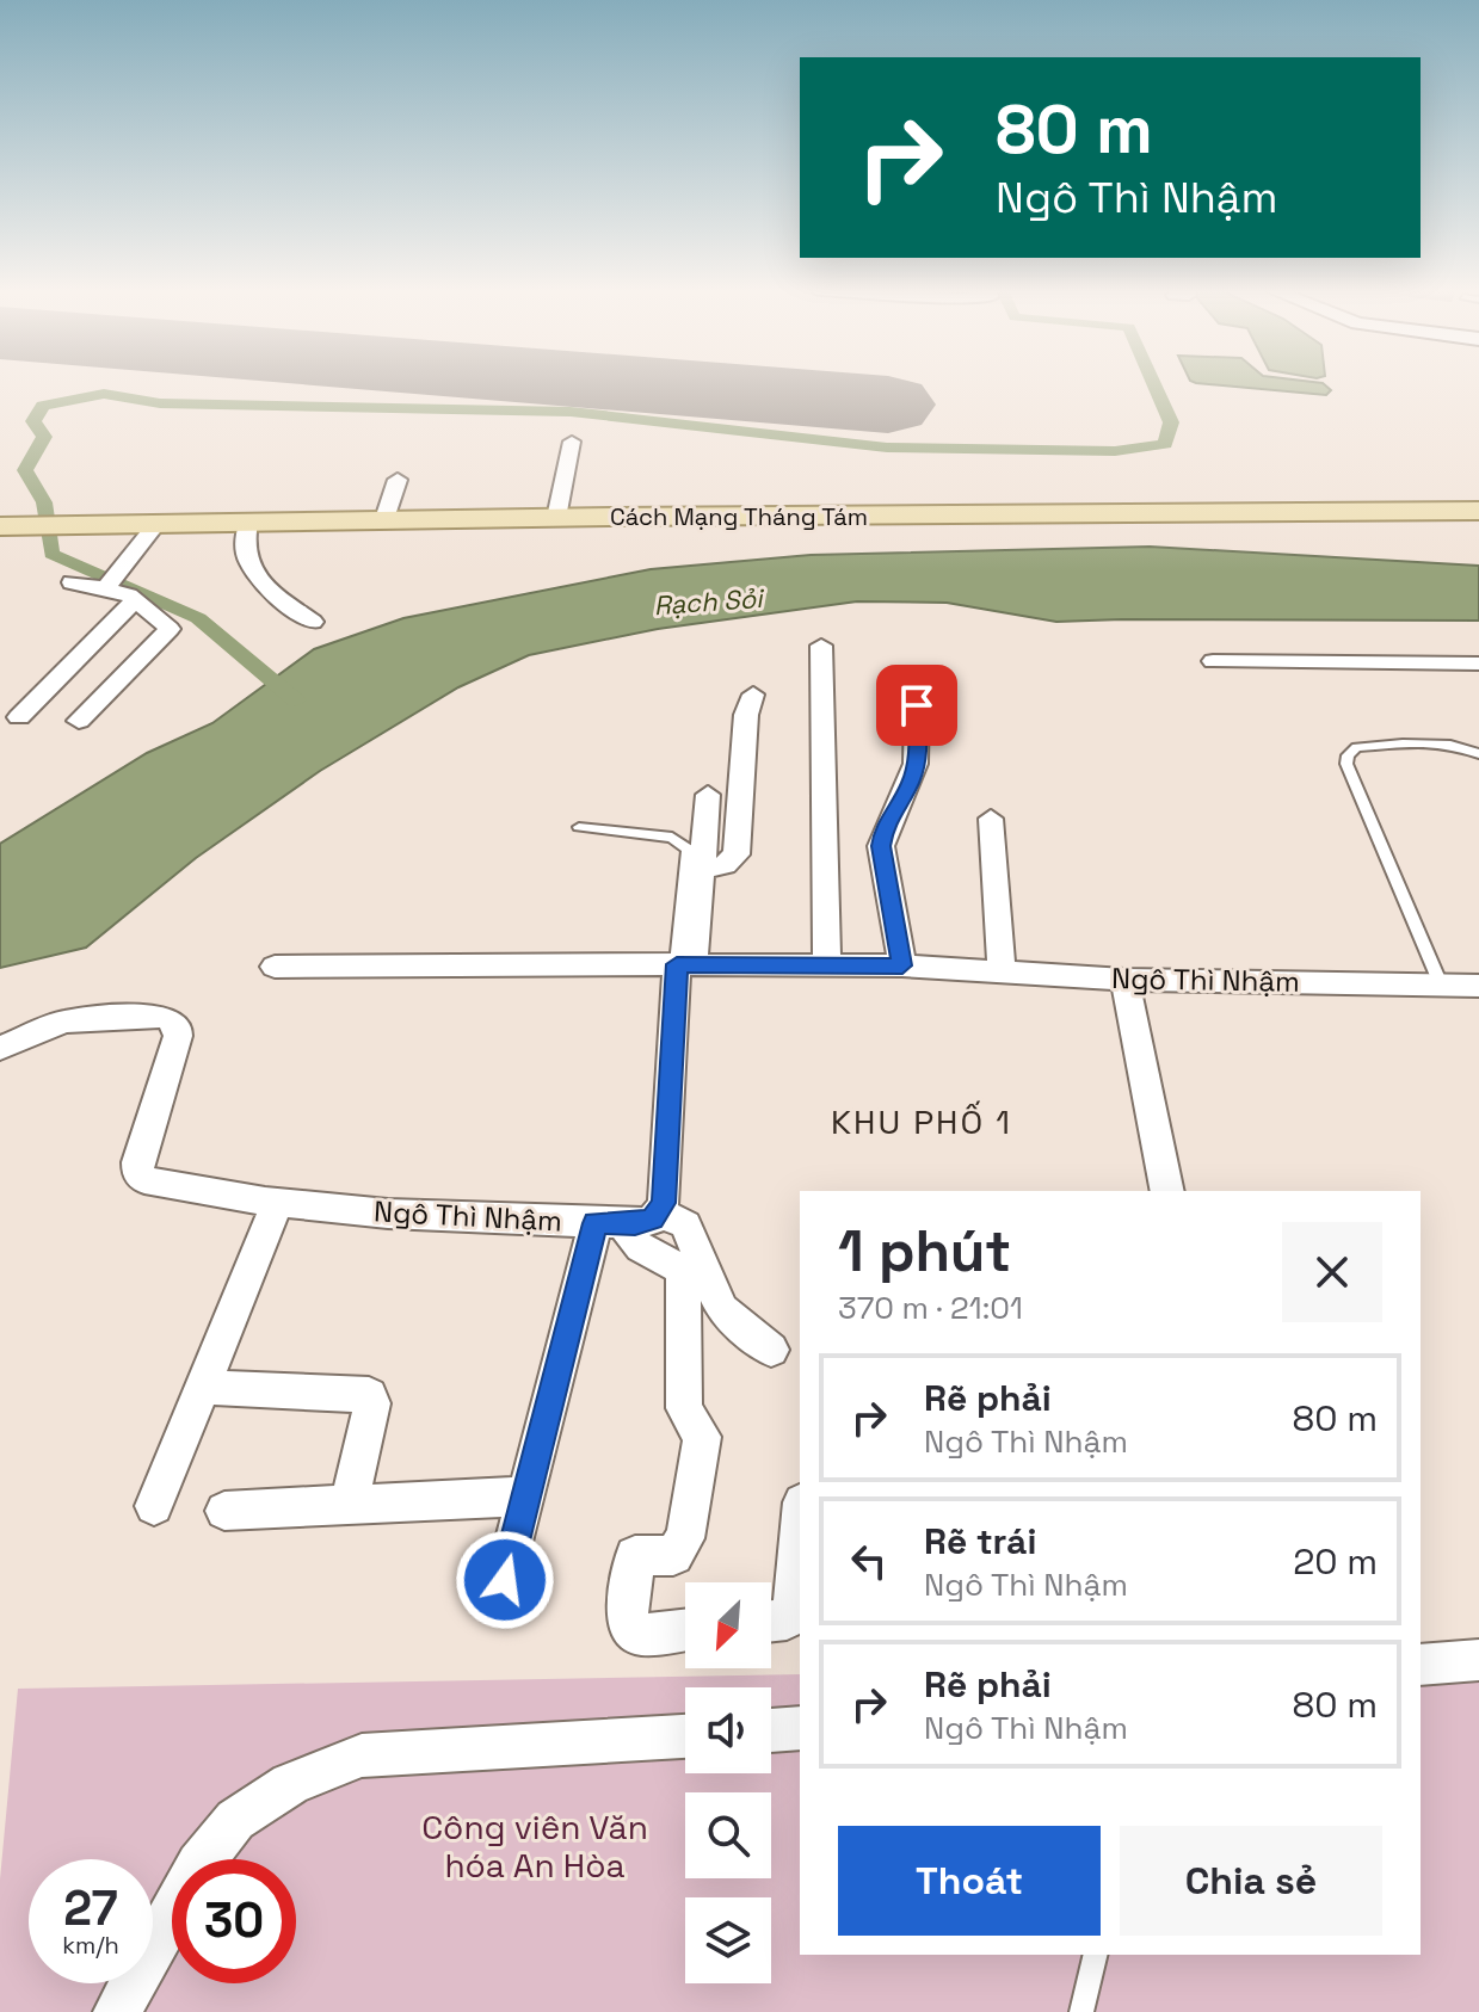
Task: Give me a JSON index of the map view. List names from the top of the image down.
{
  "streets": {
    "main road": ["Cách Mạng Tháng Tám"],
    "street": ["Ngô Thì Nhậm"]
  },
  "districts": ["KHU PHỐ 1"],
  "water": ["Rạch Sỏi"],
  "parks": ["Công viên Văn hóa An Hòa"],
  "north": "bottom left",
  "page": {
    "turn": ["80 m", "Ngô Thì Nhậm"],
    "heading": ["1 phút", "370 m · 21:01"],
    "list": [
      {
        "name": "Rẽ phải",
        "note": "Ngô Thì Nhậm",
        "value": "80 m"
      },
      {
        "name": "Rẽ trái",
        "note": "Ngô Thì Nhậm",
        "value": "20 m"
      },
      {
        "name": "Rẽ phải",
        "note": "Ngô Thì Nhậm",
        "value": "80 m"
      }
    ],
    "buttons": ["Thoát", "Chia sẻ"],
    "speed": "27 km/h",
    "limit": "30"
  }
}
